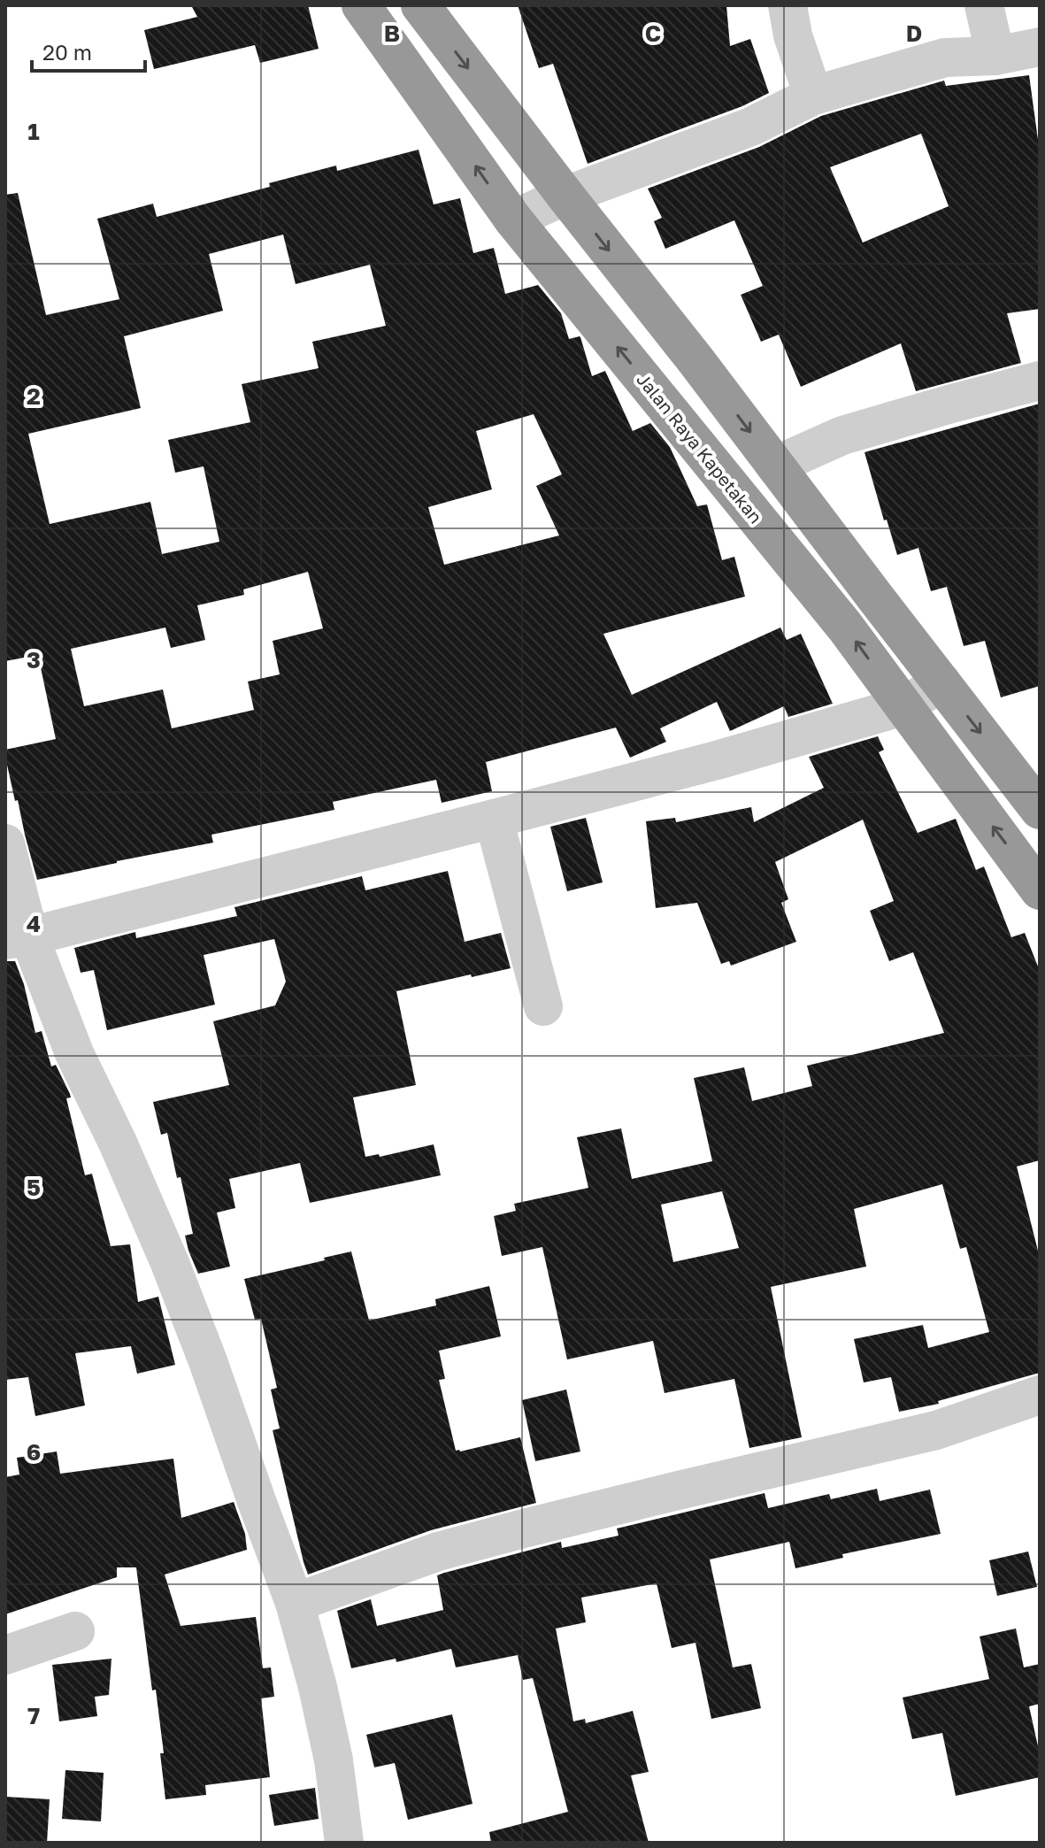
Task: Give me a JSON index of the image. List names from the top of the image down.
{
  "streets": {
    "highway": ["Jalan Raya Kapetakan"]
  },
  "scale_bar": "20 m",
  "grid": {
    "columns": ["B", "C", "D"],
    "rows": [
      "1",
      "2",
      "3",
      "4",
      "5",
      "6",
      "7"
    ]
  }
}
